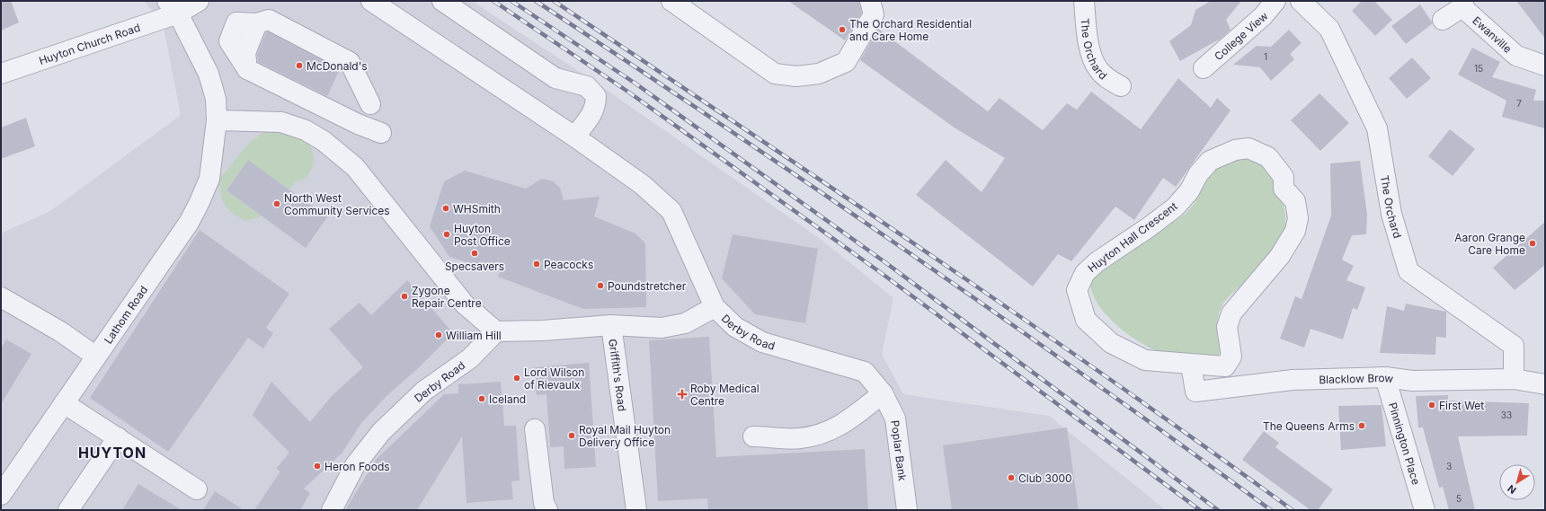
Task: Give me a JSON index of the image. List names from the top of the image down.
{
  "streets": {
    "street": [
      "Ewanville",
      "College View",
      "Huyton Church Road",
      "The Orchard",
      "Huyton Hall Crescent",
      "Lathom Road",
      "Derby Road",
      "Griffith's Road",
      "Blacklow Brow",
      "Pinnington Place",
      "Poplar Bank"
    ]
  },
  "crossings": [
    ["Huyton Church Road", "Lathom Road"],
    ["The Orchard", "Blacklow Brow"],
    ["Huyton Hall Crescent", "Blacklow Brow"],
    ["Derby Road", "Griffith's Road"],
    ["Derby Road", "Poplar Bank"],
    ["Blacklow Brow", "Pinnington Place"]
  ],
  "districts": ["HUYTON"],
  "places": {
    "other": [
      "The Orchard Residential and Care Home",
      "McDonald's",
      "North West Community Services",
      "WHSmith",
      "Huyton Post Office",
      "Aaron Grange Care Home",
      "Specsavers",
      "Peacocks",
      "Poundstretcher",
      "Zygone Repair Centre",
      "William Hill",
      "Lord Wilson of Rievaulx",
      "Iceland",
      "First Wet",
      "The Queens Arms",
      "Royal Mail Huyton Delivery Office",
      "Heron Foods",
      "Club 3000"
    ],
    "health": ["Roby Medical Centre"]
  },
  "house_numbers": [
    "1",
    "15",
    "7",
    "33",
    "3",
    "5"
  ],
  "north": "bottom left"
}
